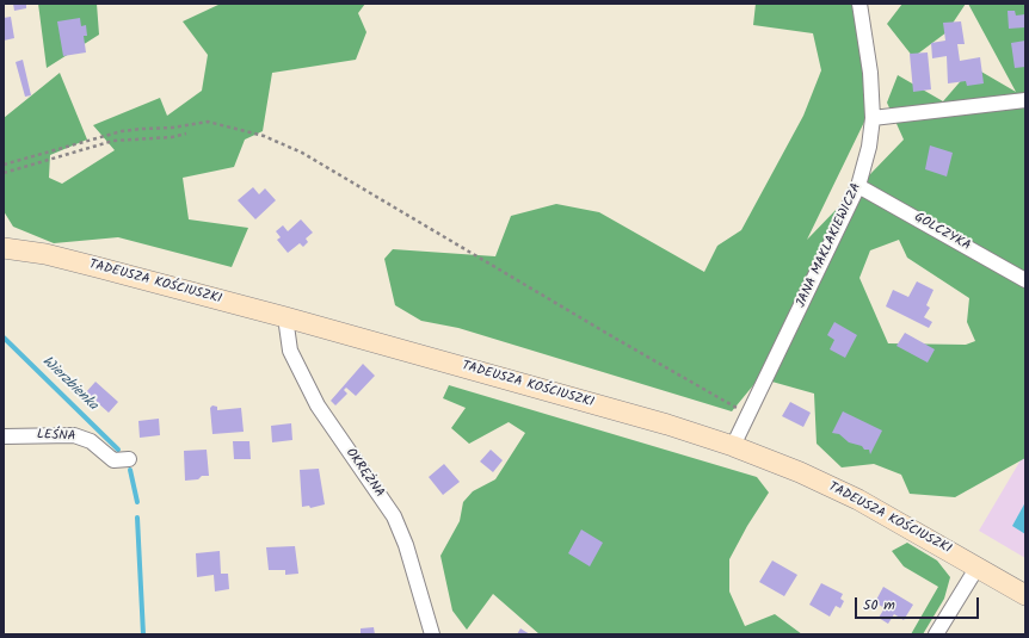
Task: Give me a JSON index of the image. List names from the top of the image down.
{
  "streets": {
    "main road": ["TADEUSZA KOŚCIUSZKI"],
    "street": [
      "GOLCZYKA",
      "JANA MAKLAKIEWICZA",
      "LEŚNA",
      "OKRĘŻNA"
    ]
  },
  "crossings": [
    ["GOLCZYKA", "JANA MAKLAKIEWICZA"],
    ["JANA MAKLAKIEWICZA", "TADEUSZA KOŚCIUSZKI"],
    ["TADEUSZA KOŚCIUSZKI", "OKRĘŻNA"]
  ],
  "water": ["Wierzbienka"],
  "scale_bar": "50 m"
}
